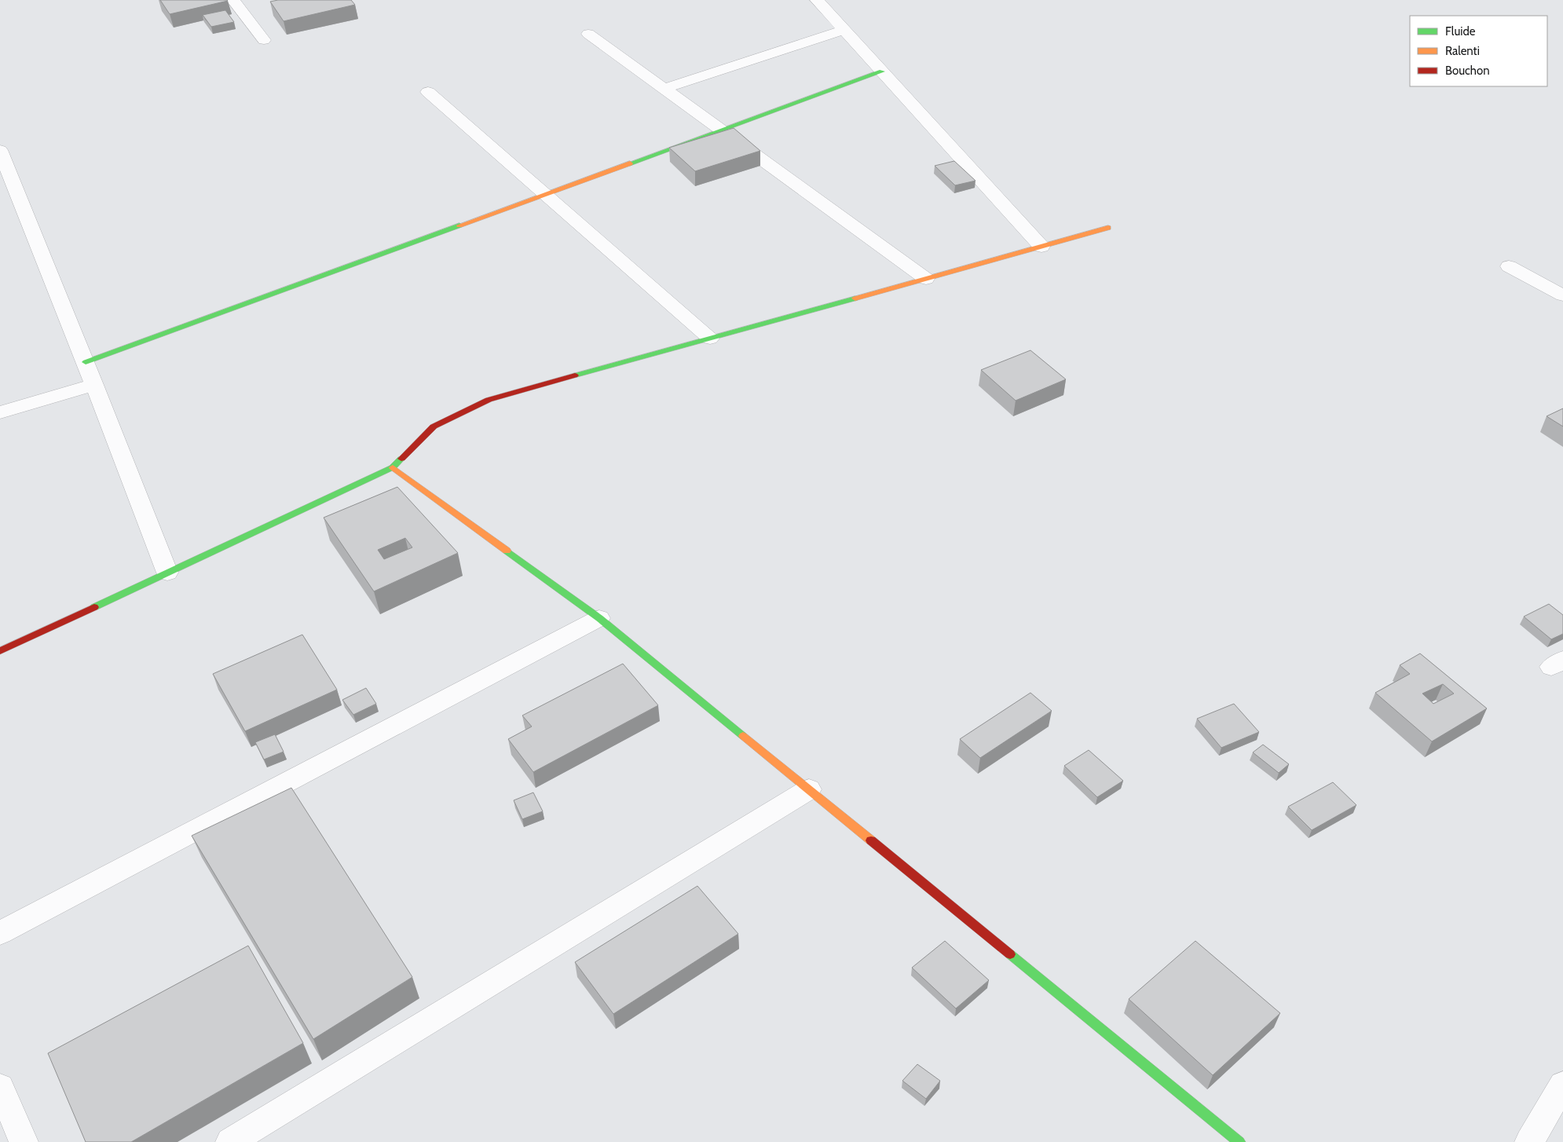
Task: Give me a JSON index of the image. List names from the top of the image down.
{
  "legend": ["Fluide", "Ralenti", "Bouchon"]
}
